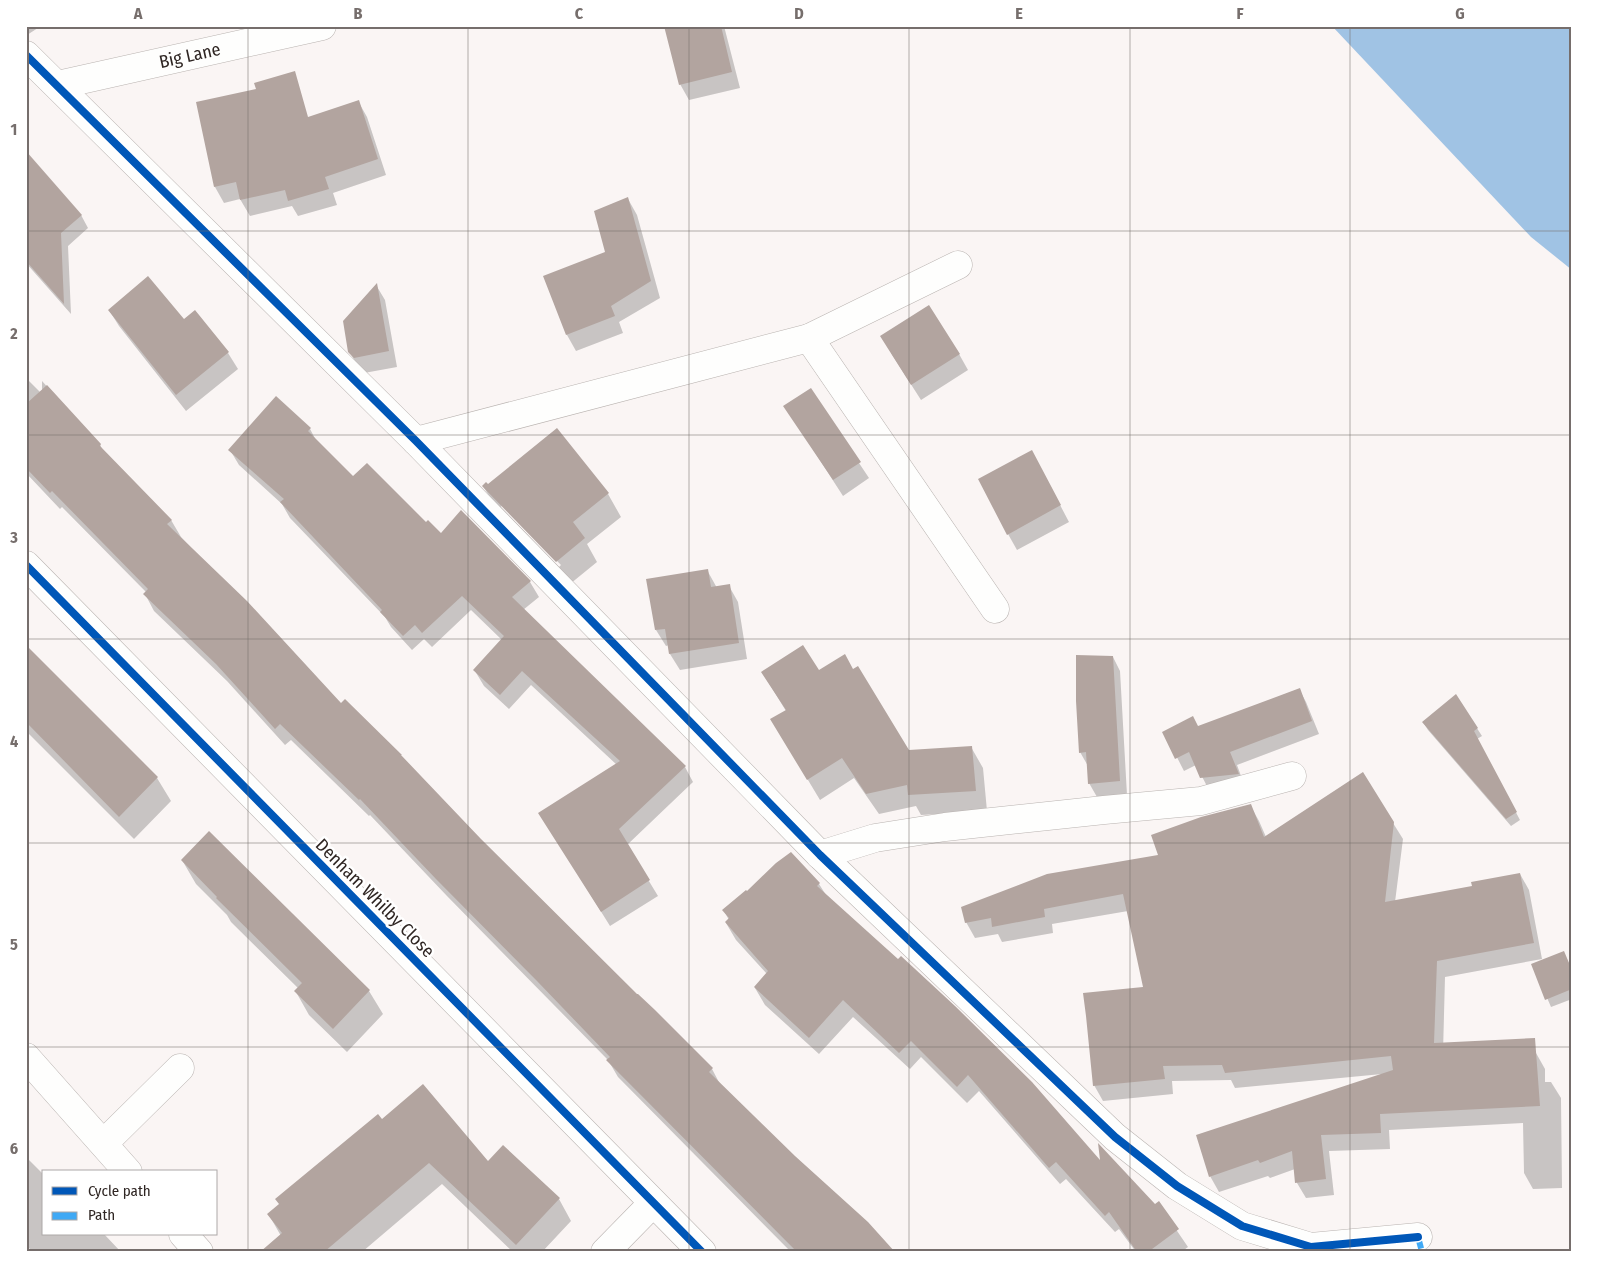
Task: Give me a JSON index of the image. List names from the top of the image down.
{
  "streets": {
    "street": ["Big Lane", "Denham Whilby Close"]
  },
  "legend": ["Cycle path", "Path"],
  "grid": {
    "columns": [
      "A",
      "B",
      "C",
      "D",
      "E",
      "F",
      "G"
    ],
    "rows": [
      "1",
      "2",
      "3",
      "4",
      "5",
      "6"
    ]
  }
}
